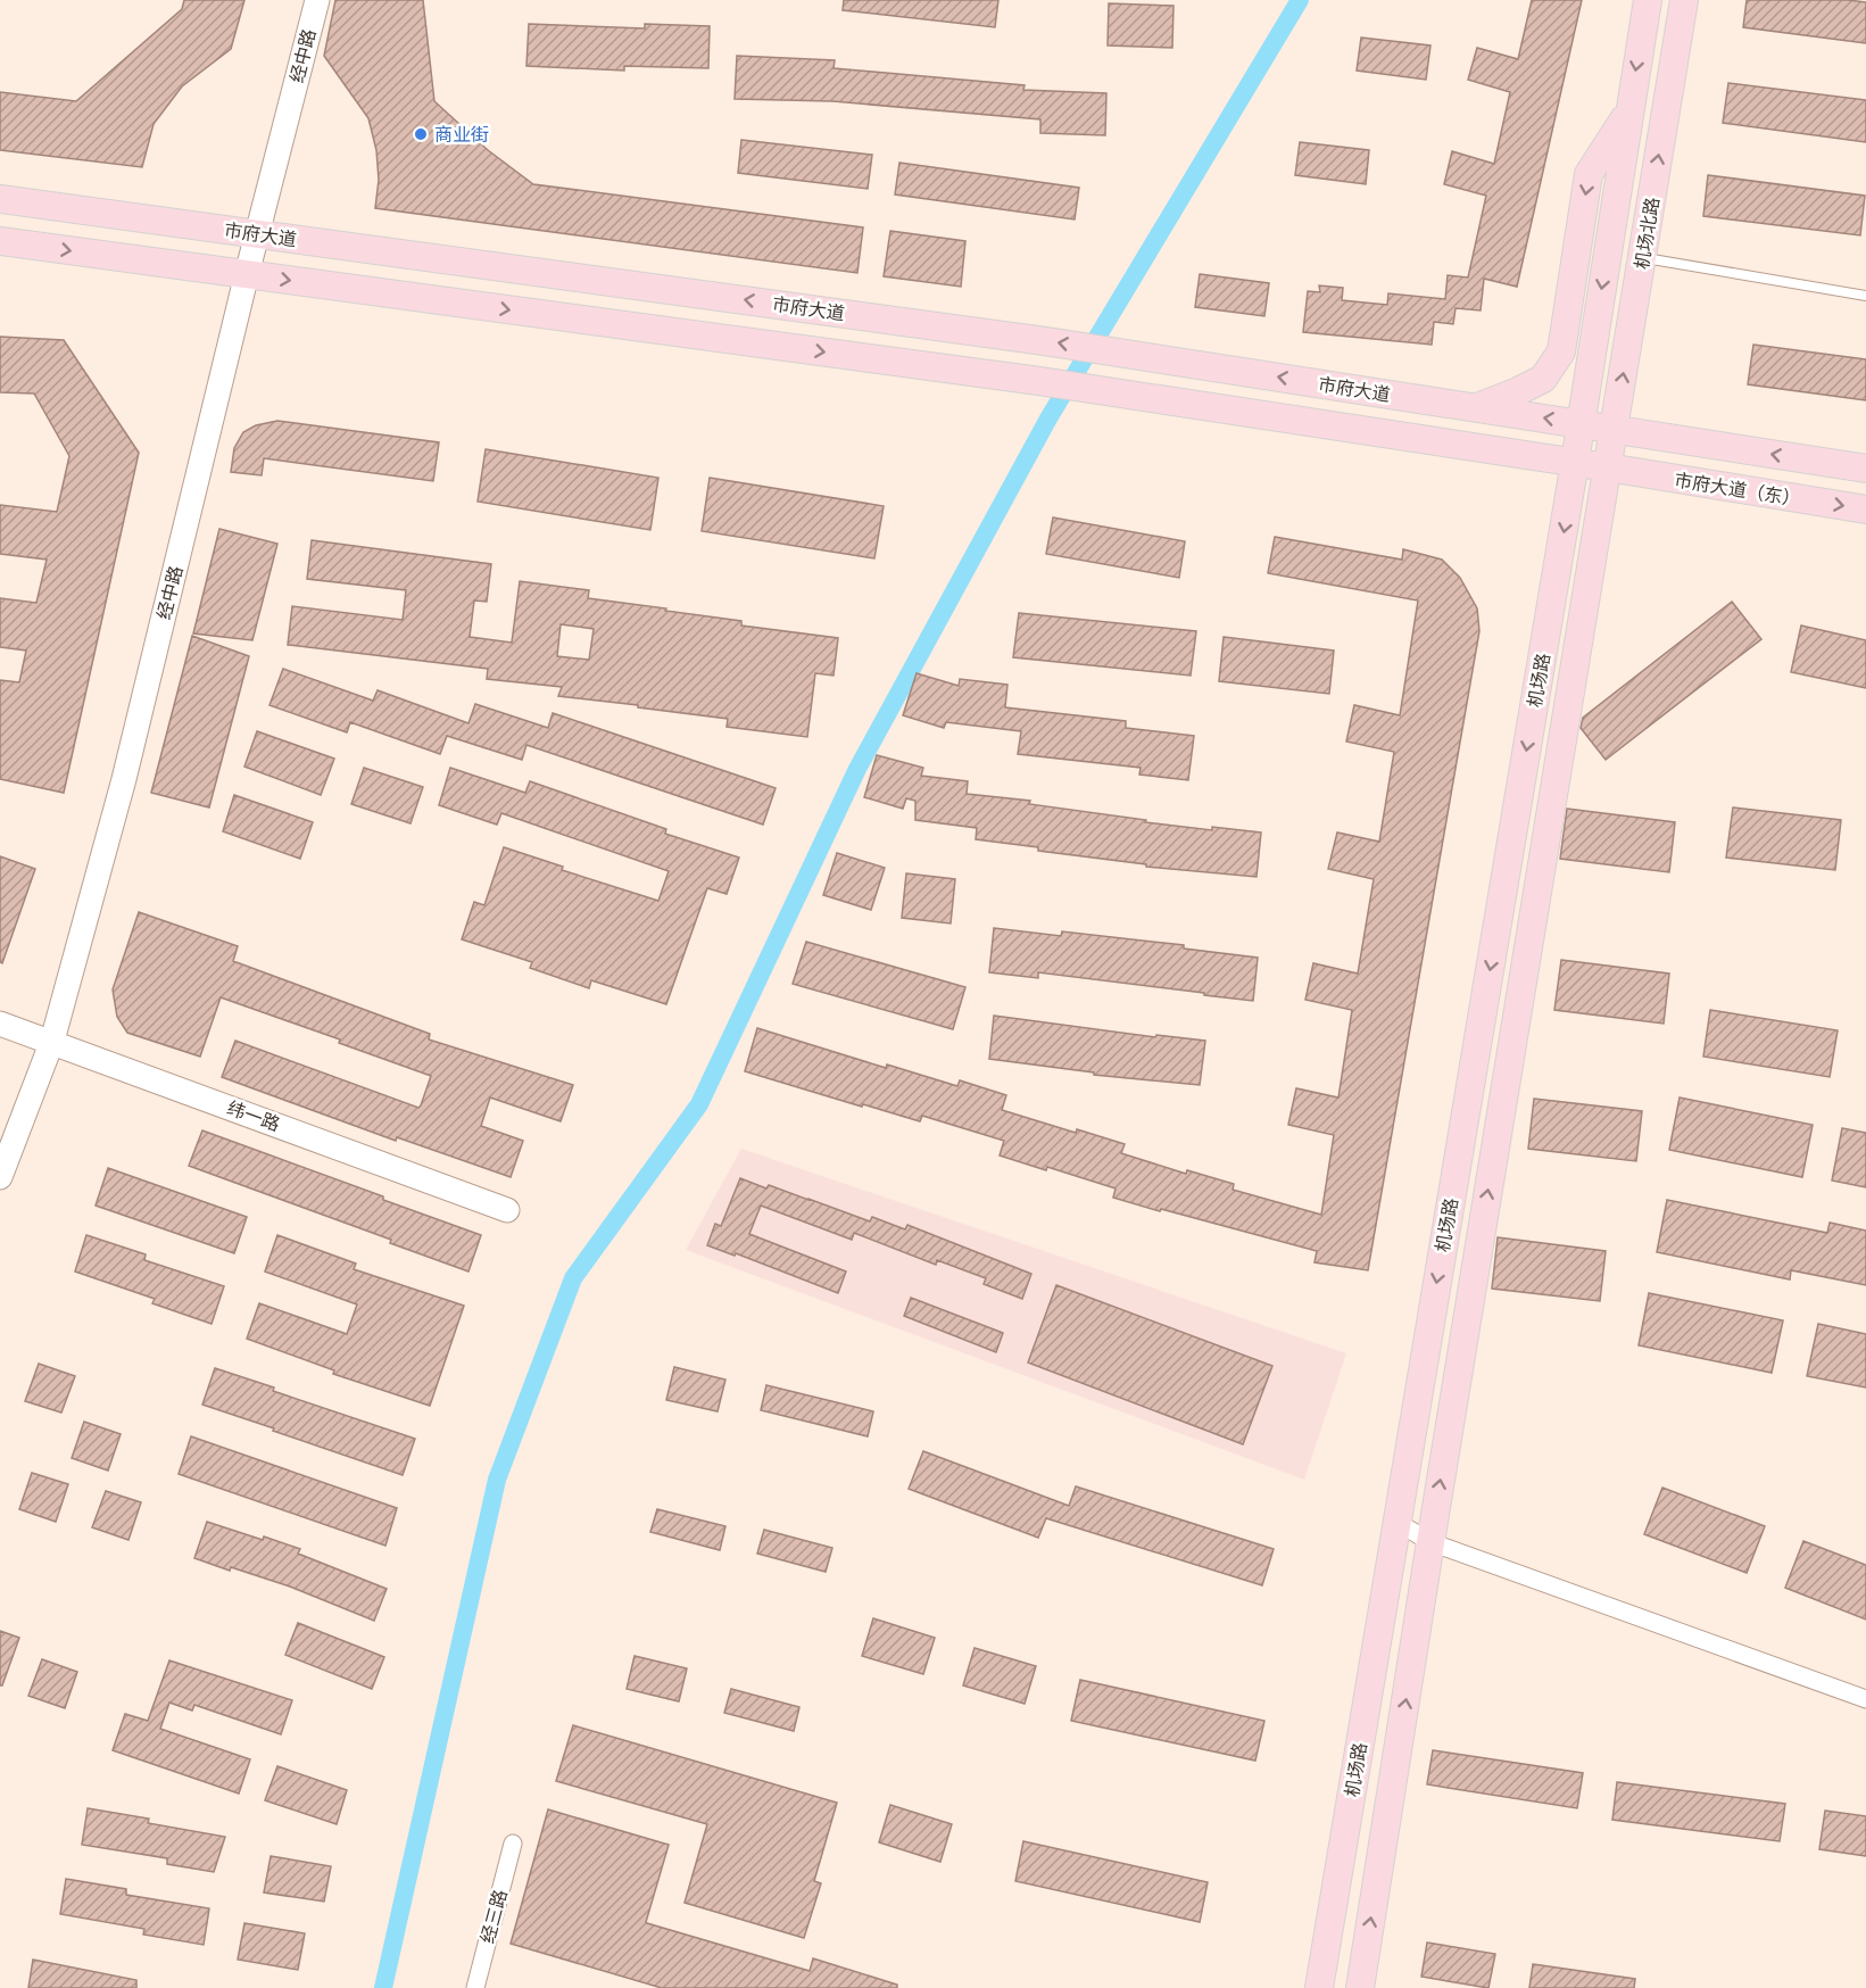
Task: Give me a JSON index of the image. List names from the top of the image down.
{
  "streets": {
    "main road": [
      "经中路",
      "机场北路",
      "市府大道",
      "市府大道（东）",
      "机场路",
      "纬一路"
    ],
    "street": ["经三路"]
  },
  "crossings": [
    ["经中路", "市府大道"],
    ["经中路", "纬一路"],
    ["机场北路", "市府大道"],
    ["机场北路", "市府大道（东）"],
    ["机场北路", "机场路"],
    ["市府大道（东）", "机场路"]
  ],
  "places": ["商业街"]
}
